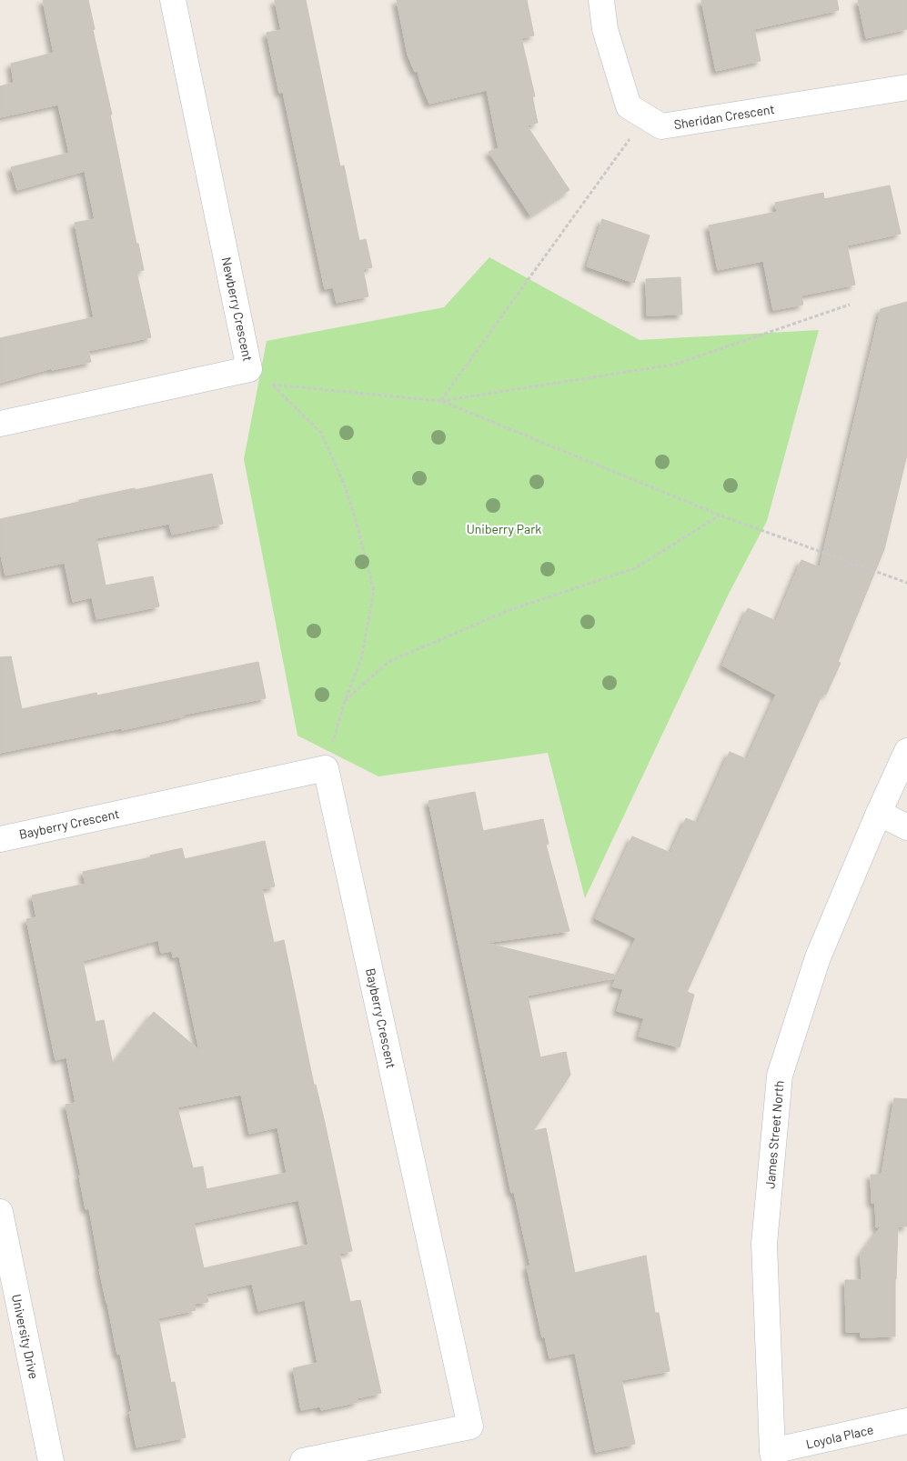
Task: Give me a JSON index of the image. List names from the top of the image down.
{
  "streets": {
    "street": [
      "Sheridan Crescent",
      "Newberry Crescent",
      "Bayberry Crescent",
      "James Street North",
      "University Drive",
      "Loyola Place"
    ]
  },
  "crossings": [
    ["James Street North", "Loyola Place"]
  ],
  "parks": ["Uniberry Park"]
}
